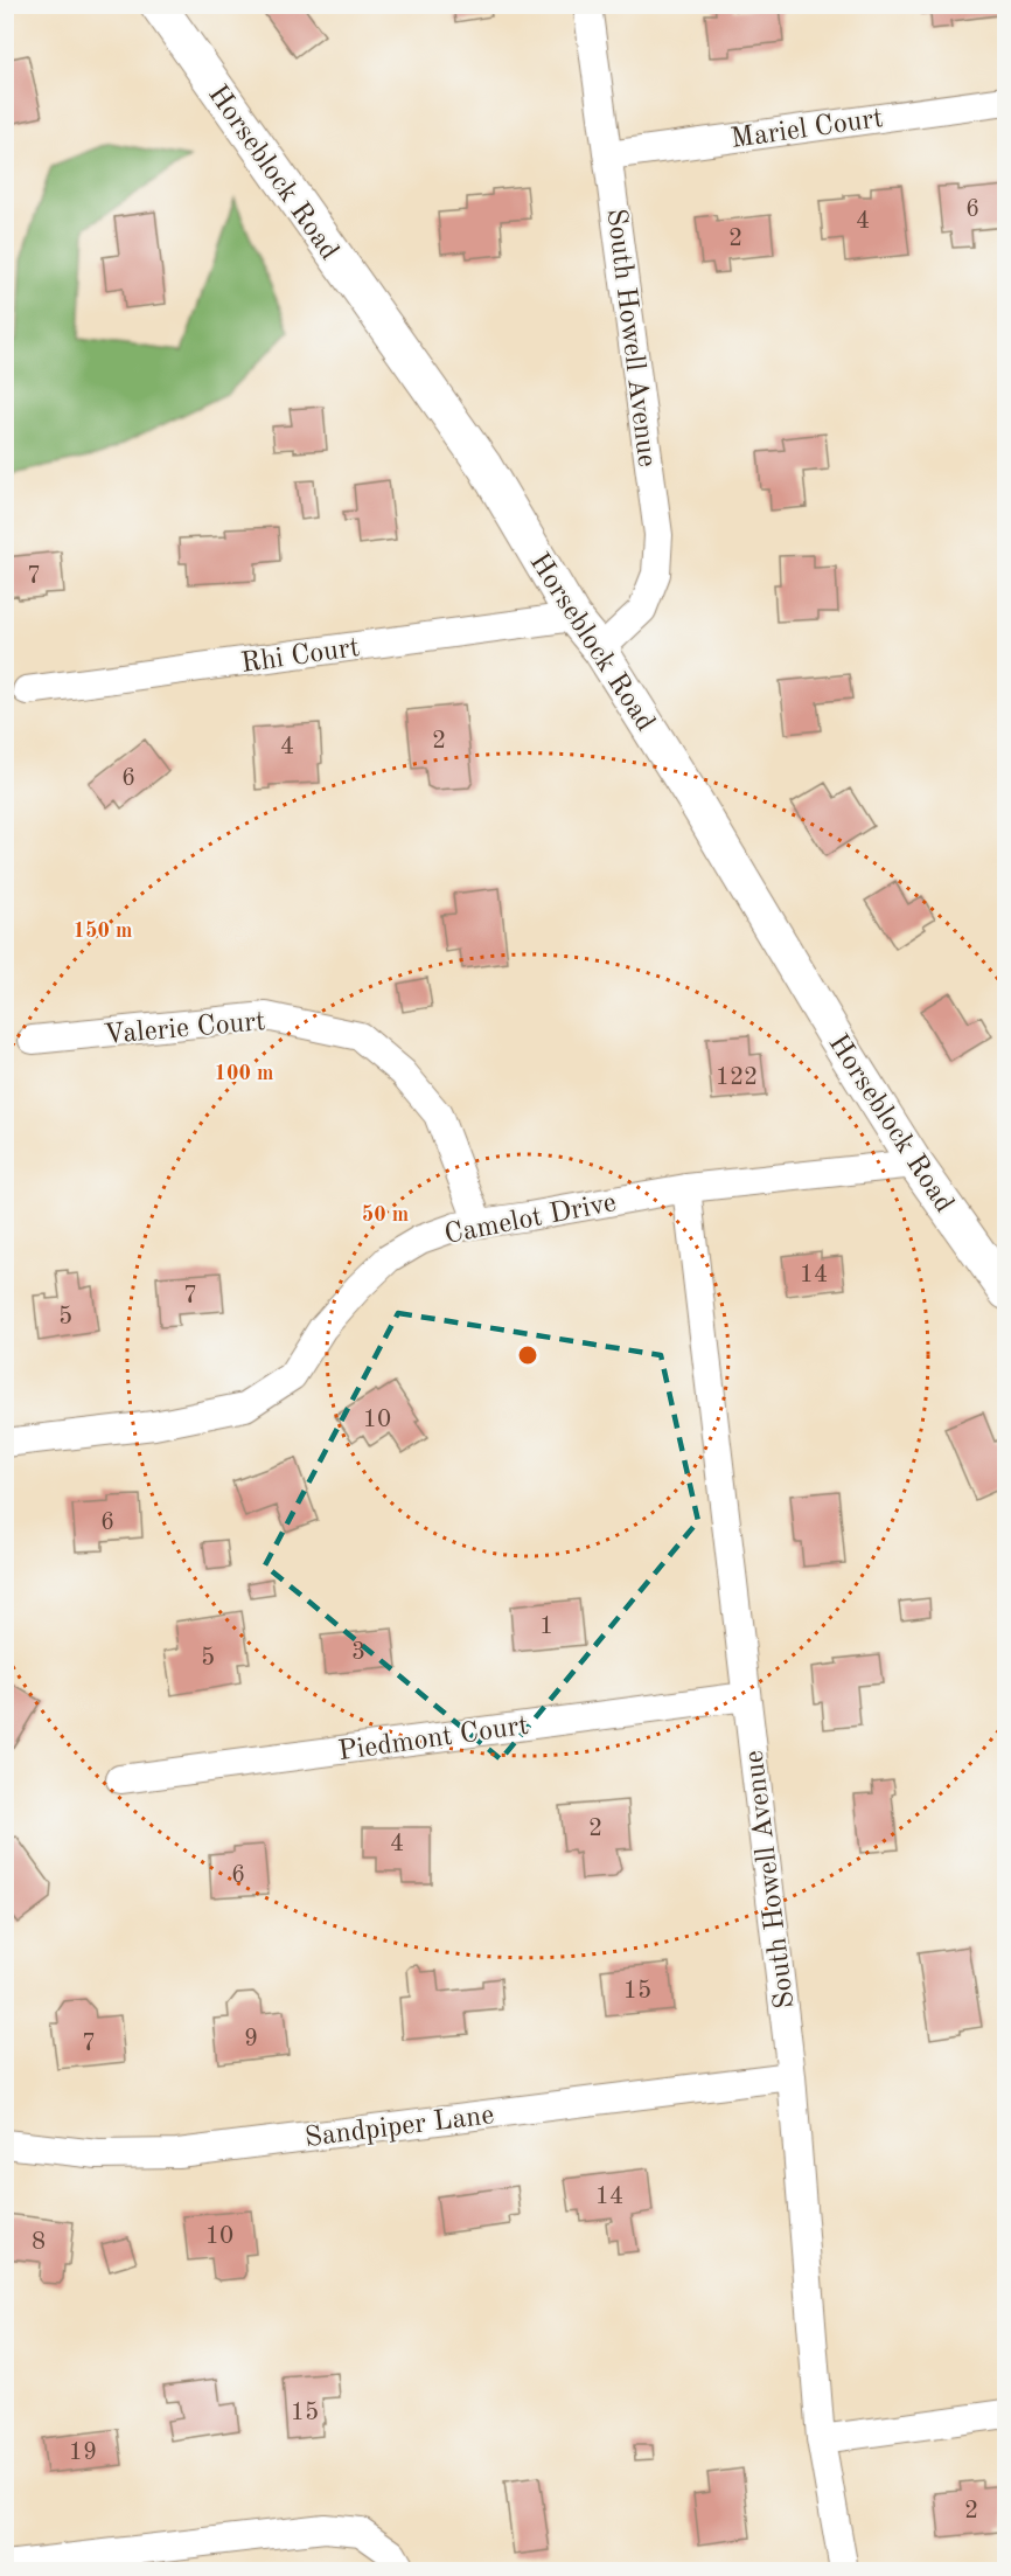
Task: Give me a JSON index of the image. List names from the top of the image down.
{
  "streets": {
    "street": [
      "Mariel Court",
      "Horseblock Road",
      "South Howell Avenue",
      "Rhi Court",
      "Valerie Court",
      "Camelot Drive",
      "Piedmont Court",
      "Sandpiper Lane"
    ]
  },
  "crossings": [
    ["Mariel Court", "South Howell Avenue"],
    ["Horseblock Road", "South Howell Avenue"],
    ["Horseblock Road", "Rhi Court"],
    ["Horseblock Road", "Camelot Drive"],
    ["South Howell Avenue", "Camelot Drive"],
    ["South Howell Avenue", "Piedmont Court"],
    ["South Howell Avenue", "Sandpiper Lane"],
    ["Valerie Court", "Camelot Drive"]
  ],
  "house_numbers": [
    "6",
    "4",
    "2",
    "7",
    "2",
    "4",
    "6",
    "122",
    "14",
    "7",
    "5",
    "10",
    "6",
    "1",
    "3",
    "5",
    "2",
    "4",
    "6",
    "15",
    "9",
    "7",
    "14",
    "10",
    "8",
    "15",
    "19",
    "2"
  ],
  "rings": ["150 m", "100 m", "50 m"]
}
